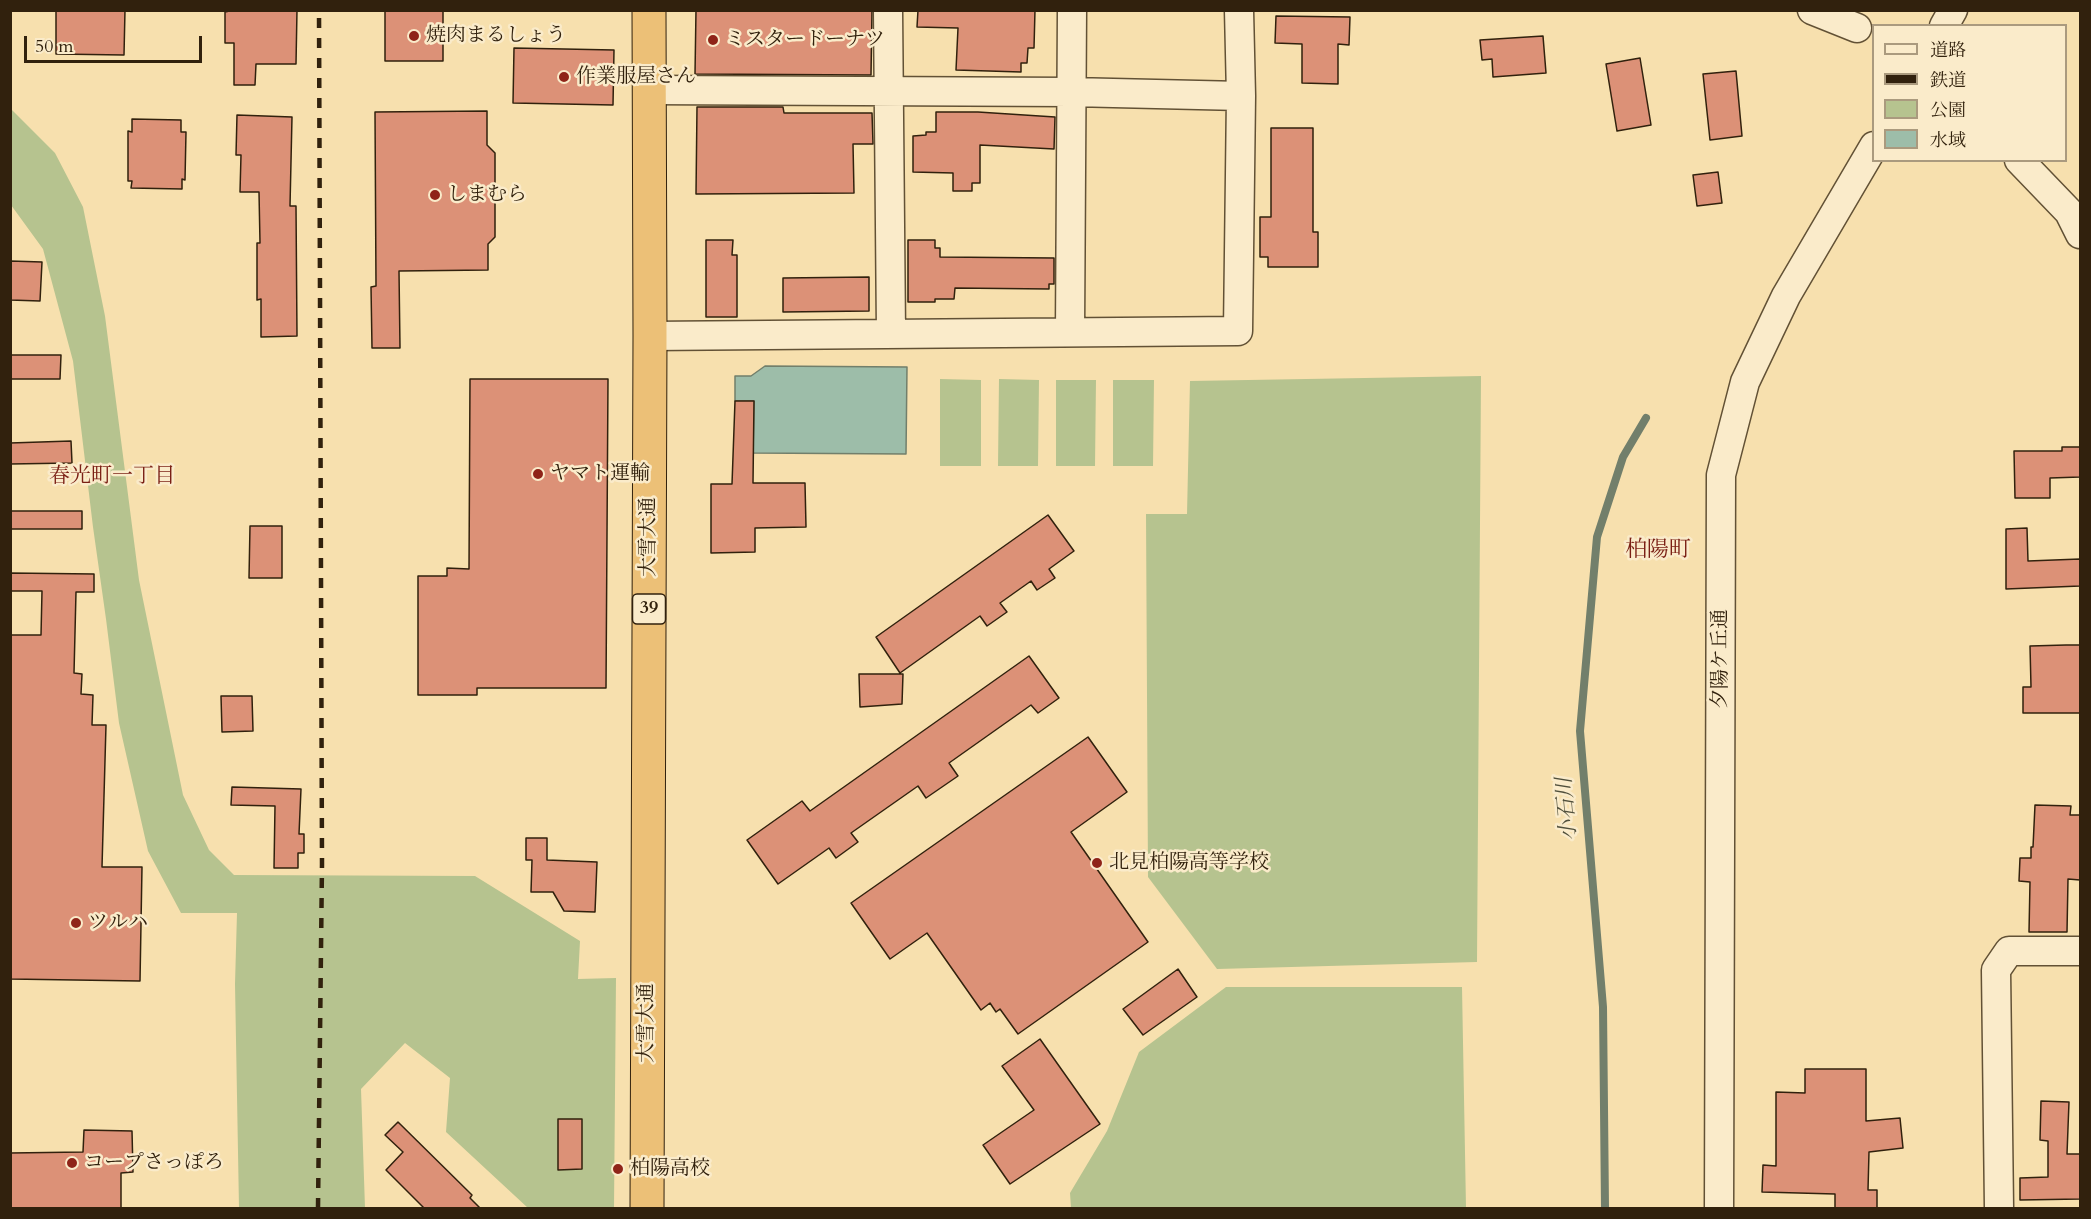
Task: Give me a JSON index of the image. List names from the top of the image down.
{
  "streets": {
    "highway": ["大雪大通", "39"],
    "street": ["夕陽ケ丘通"]
  },
  "districts": ["春光町一丁目", "柏陽町"],
  "water": ["小石川"],
  "places": [
    "焼肉まるしょう",
    "ミスタードーナツ",
    "作業服屋さん",
    "しまむら",
    "ヤマト運輸",
    "北見柏陽高等学校",
    "ツルハ",
    "コープさっぽろ",
    "柏陽高校"
  ],
  "legend": [
    "道路",
    "鉄道",
    "公園",
    "水域"
  ],
  "scale_bar": "50 m"
}
